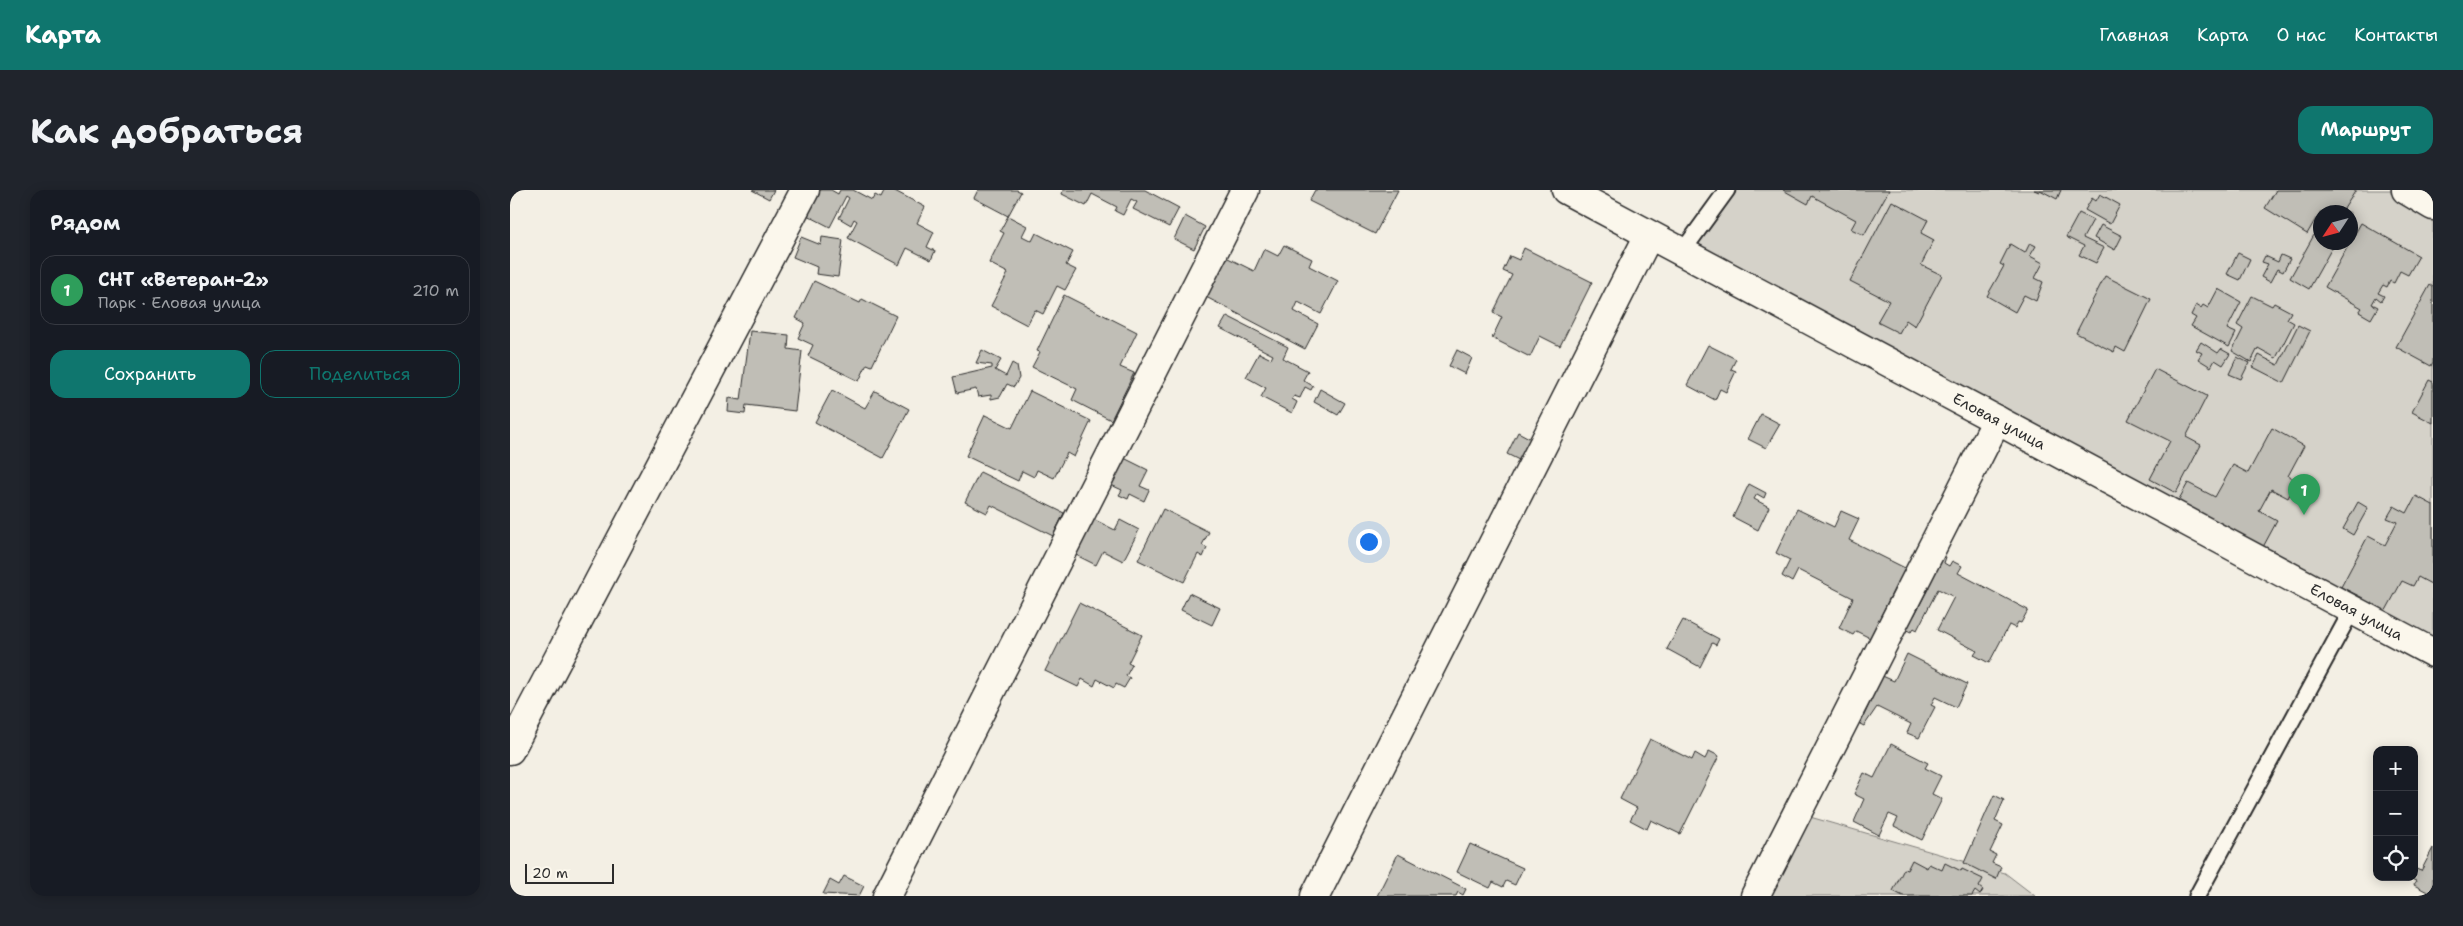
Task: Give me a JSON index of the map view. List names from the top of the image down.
{
  "streets": {
    "street": ["Еловая улица"]
  },
  "scale_bar": "20 m",
  "north": "bottom left",
  "page": {
    "header": "Карта",
    "nav": [
      "Главная",
      "Карта",
      "О нас",
      "Контакты"
    ],
    "buttons": [
      "Маршрут",
      ["Сохранить", "Поделиться"]
    ],
    "title": "Как добраться",
    "heading": "Рядом",
    "list": [
      {
        "mark": "1",
        "name": "СНТ «Ветеран-2»",
        "note": "Парк · Еловая улица",
        "value": "210 m"
      }
    ],
    "pins": "1",
    "map_buttons": ["+", "−"],
    "scale": "20 m"
  }
}
